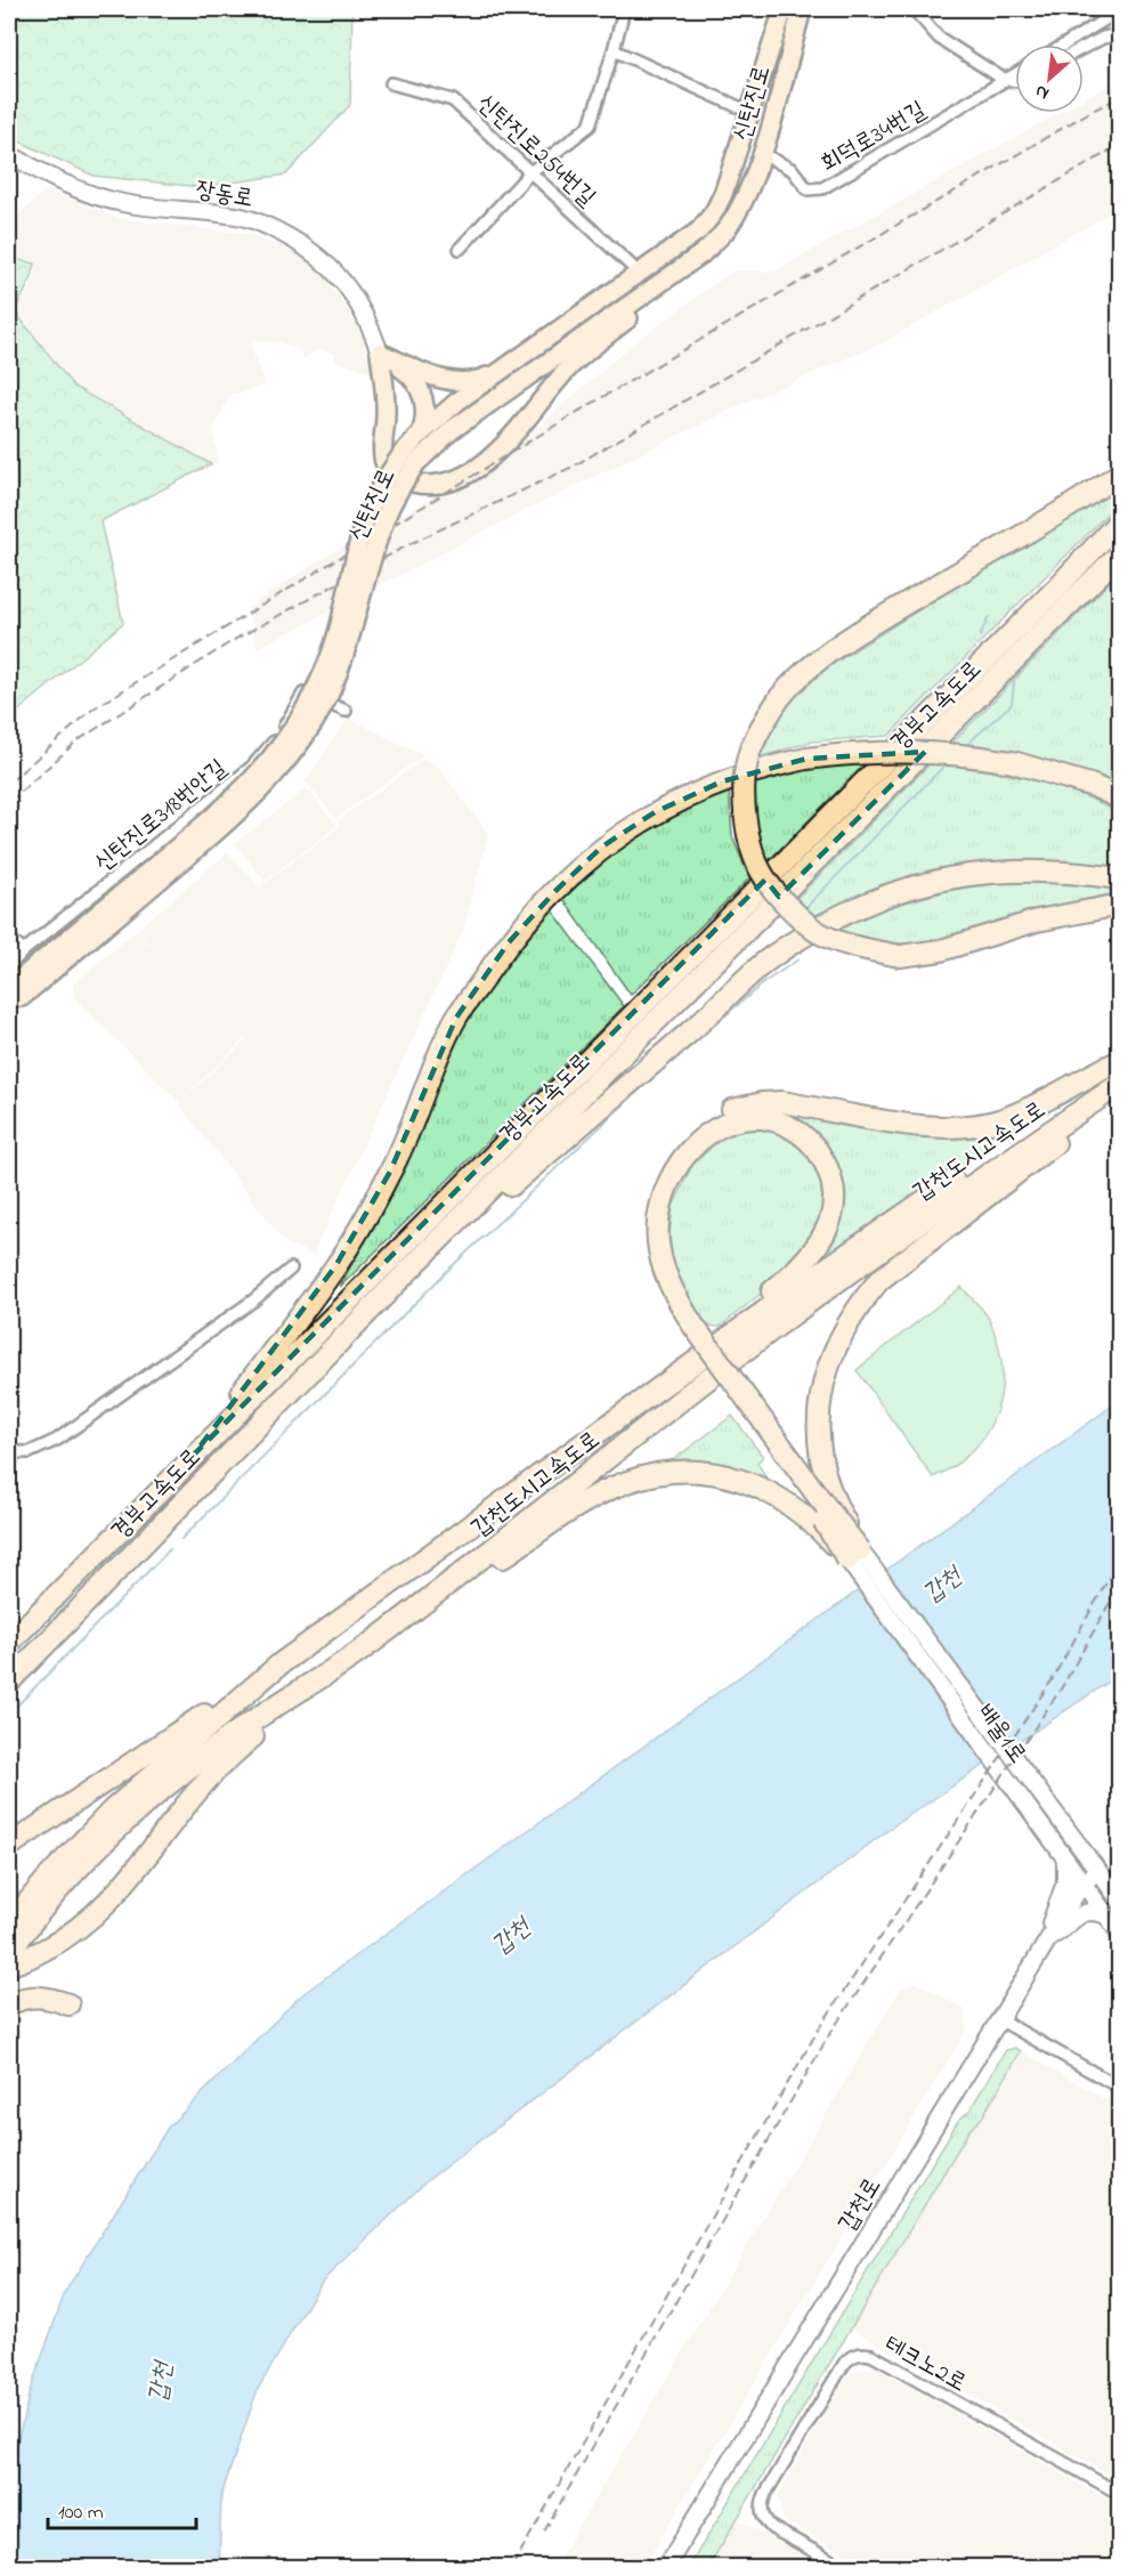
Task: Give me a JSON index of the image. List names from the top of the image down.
{
  "streets": {
    "highway": ["경부고속도로", "갑천도시고속도로"],
    "main road": [
      "신탄진로",
      "장동로",
      "배울1로",
      "갑천로"
    ],
    "street": [
      "회덕로34번길",
      "신탄진로254번길",
      "신탄진로318번안길",
      "테크노2로"
    ]
  },
  "crossings": [
    ["신탄진로", "회덕로34번길"],
    ["신탄진로", "신탄진로254번길"],
    ["배울1로", "갑천로"]
  ],
  "water": ["갑천"],
  "scale_bar": "100 m",
  "north": "bottom left"
}
